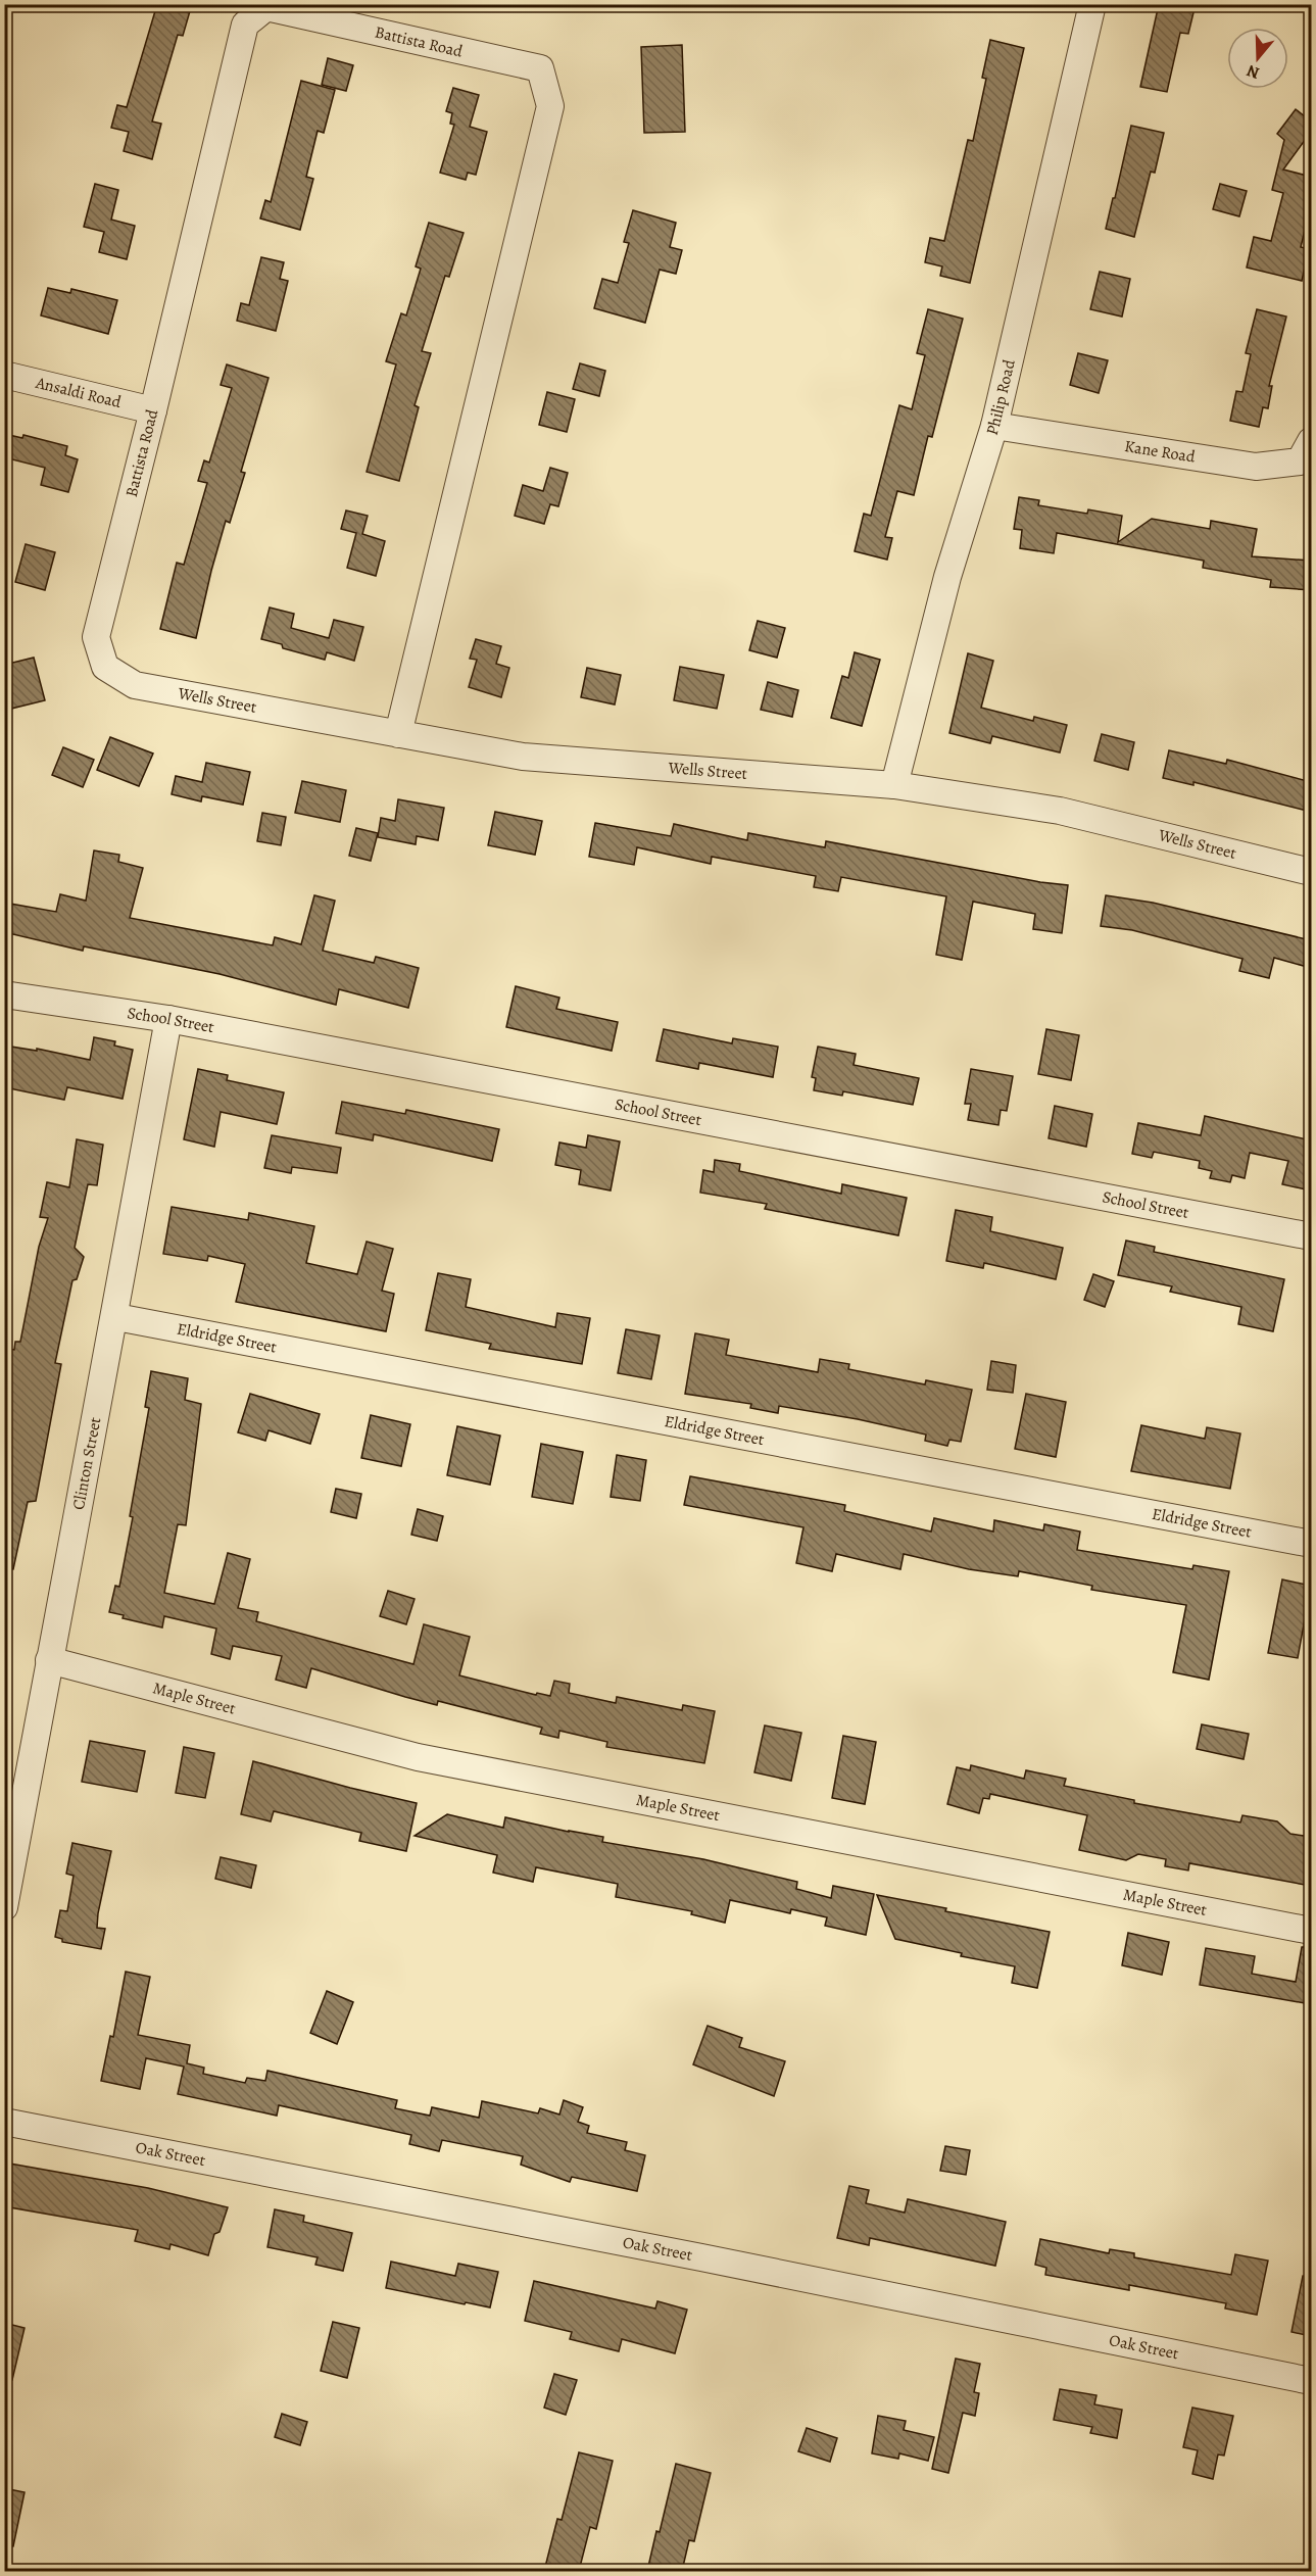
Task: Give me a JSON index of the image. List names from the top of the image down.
{
  "streets": {
    "street": [
      "Battista Road",
      "Ansaldi Road",
      "Philip Road",
      "Kane Road",
      "Wells Street",
      "School Street",
      "Eldridge Street",
      "Clinton Street",
      "Maple Street",
      "Oak Street"
    ]
  },
  "crossings": [
    ["Battista Road", "Ansaldi Road"],
    ["Battista Road", "Wells Street"],
    ["Philip Road", "Kane Road"],
    ["Philip Road", "Wells Street"],
    ["School Street", "Clinton Street"],
    ["Eldridge Street", "Clinton Street"],
    ["Clinton Street", "Maple Street"]
  ],
  "north": "bottom"
}
